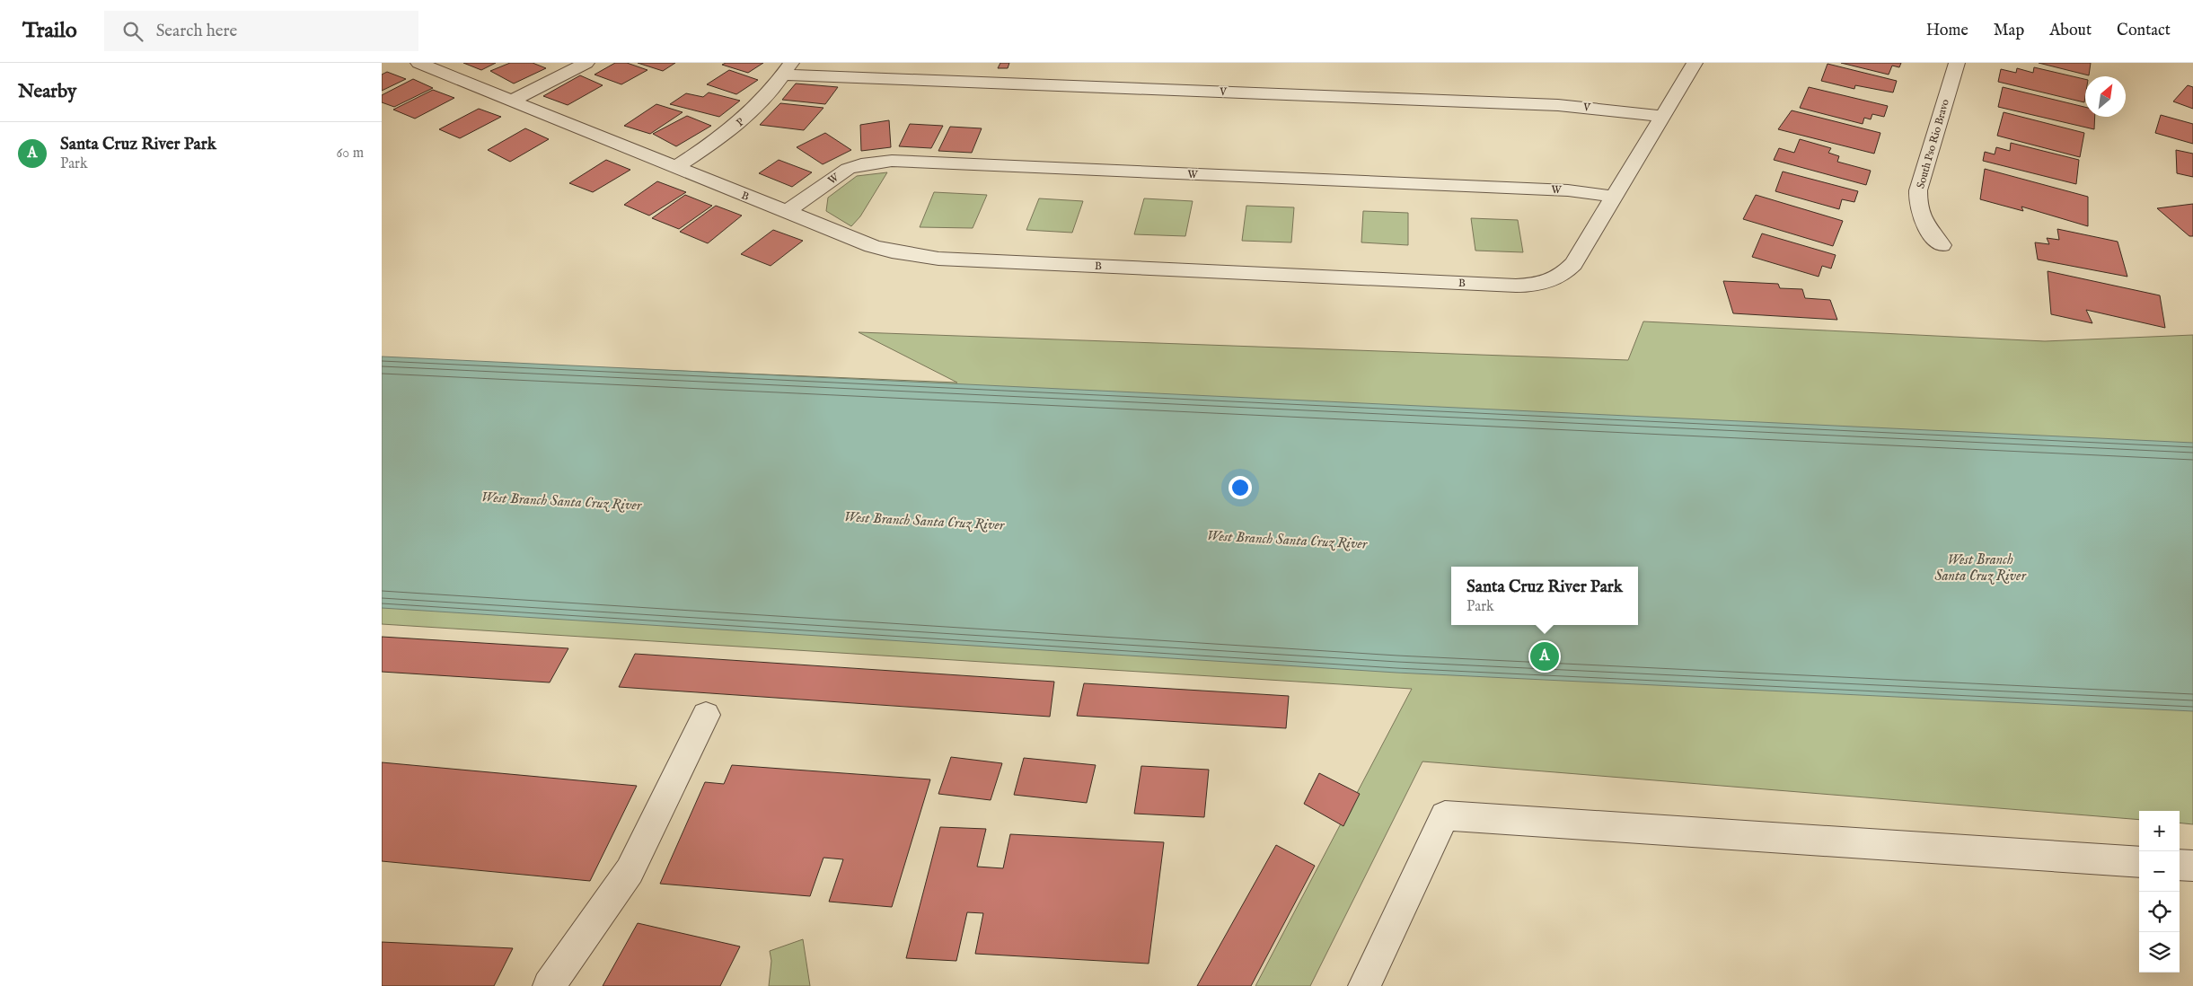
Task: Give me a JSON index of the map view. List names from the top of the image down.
{
  "streets": {
    "street": [
      "V",
      "P",
      "South Pso Rio Bravo",
      "W",
      "B"
    ]
  },
  "crossings": [
    ["V", "P"],
    ["V", "B"],
    ["P", "B"],
    ["W", "B"]
  ],
  "water": ["West Branch Santa Cruz River"],
  "north": "top right",
  "page": {
    "header": "Trailo",
    "search": "Search here",
    "nav": [
      "Home",
      "Map",
      "About",
      "Contact"
    ],
    "heading": "Nearby",
    "list": [
      {
        "mark": "A",
        "name": "Santa Cruz River Park",
        "note": "Park",
        "value": "60 m"
      }
    ],
    "popup": ["Santa Cruz River Park", "Park"],
    "pins": "A",
    "map_buttons": ["+", "−"]
  }
}
